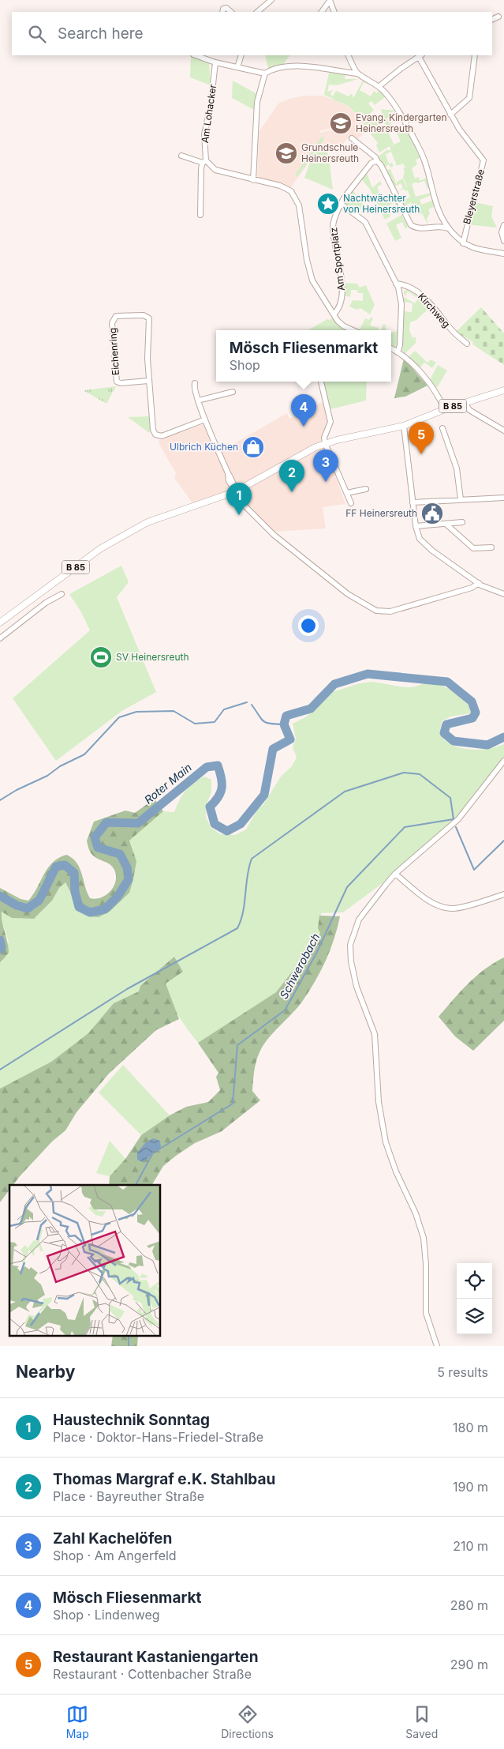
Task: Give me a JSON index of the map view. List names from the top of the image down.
{
  "streets": {
    "main road": ["B 85"],
    "street": [
      "Am Lohacker",
      "Bleyerstraße",
      "Am Sportplatz",
      "Kirchweg",
      "Eichenring"
    ]
  },
  "water": ["Roter Main", "Schwerobach"],
  "places": {
    "school or university": ["Evang. Kindergarten Heinersreuth", "Grundschule Heinersreuth"],
    "place": ["Nachtwächter von Heinersreuth"],
    "shop": ["Ulbrich Küchen"],
    "public building": ["FF Heinersreuth"],
    "sports": ["SV Heinersreuth"]
  },
  "page": {
    "search": "Search here",
    "popup": ["Mösch Fliesenmarkt", "Shop"],
    "pins": [
      "4",
      "5",
      "3",
      "2",
      "1"
    ],
    "heading": ["Nearby", "5 results"],
    "list": [
      {
        "mark": "1",
        "name": "Haustechnik Sonntag",
        "note": "Place · Doktor-Hans-Friedel-Straße",
        "value": "180 m"
      },
      {
        "mark": "2",
        "name": "Thomas Margraf e.K. Stahlbau",
        "note": "Place · Bayreuther Straße",
        "value": "190 m"
      },
      {
        "mark": "3",
        "name": "Zahl Kachelöfen",
        "note": "Shop · Am Angerfeld",
        "value": "210 m"
      },
      {
        "mark": "4",
        "name": "Mösch Fliesenmarkt",
        "note": "Shop · Lindenweg",
        "value": "280 m"
      },
      {
        "mark": "5",
        "name": "Restaurant Kastaniengarten",
        "note": "Restaurant · Cottenbacher Straße",
        "value": "290 m"
      }
    ],
    "nav": ["Map", "Directions", "Saved"]
  }
}
